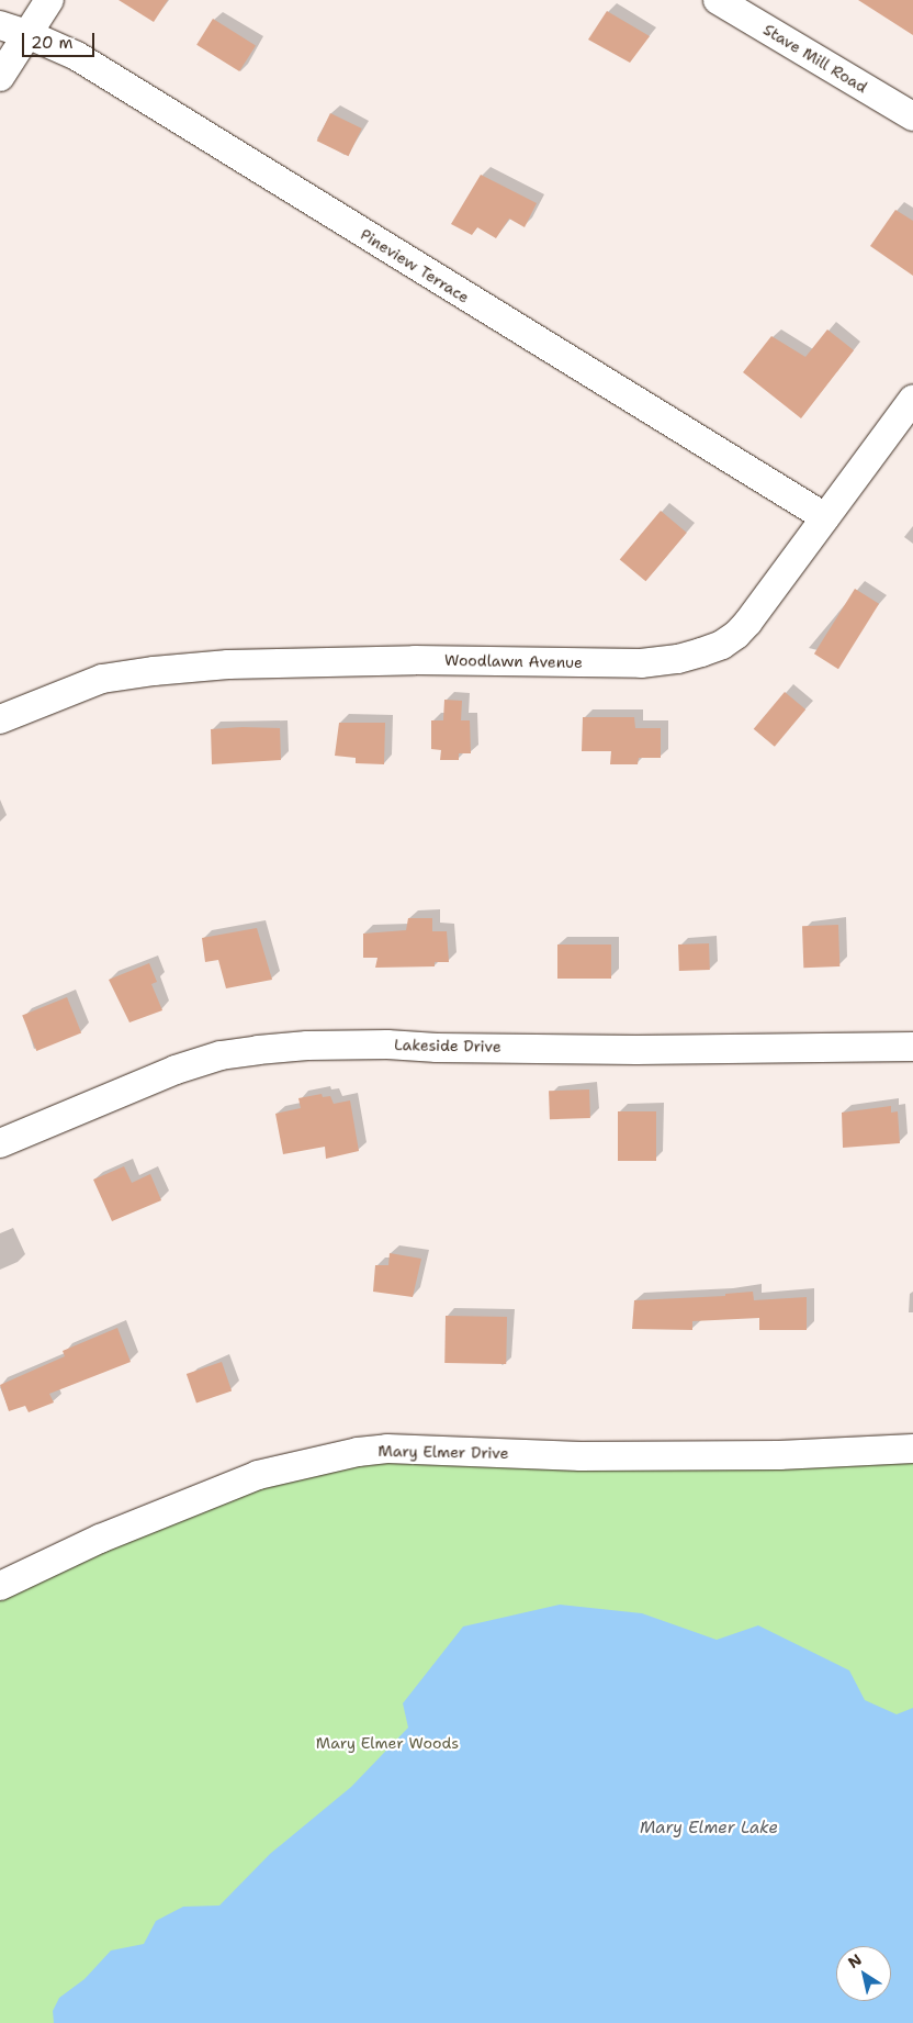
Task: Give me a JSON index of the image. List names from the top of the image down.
{
  "streets": {
    "street": [
      "Stave Mill Road",
      "Pineview Terrace",
      "Woodlawn Avenue",
      "Lakeside Drive",
      "Mary Elmer Drive"
    ]
  },
  "crossings": [
    ["Pineview Terrace", "Woodlawn Avenue"]
  ],
  "water": ["Mary Elmer Lake"],
  "parks": ["Mary Elmer Woods"],
  "scale_bar": "20 m",
  "north": "top left"
}
